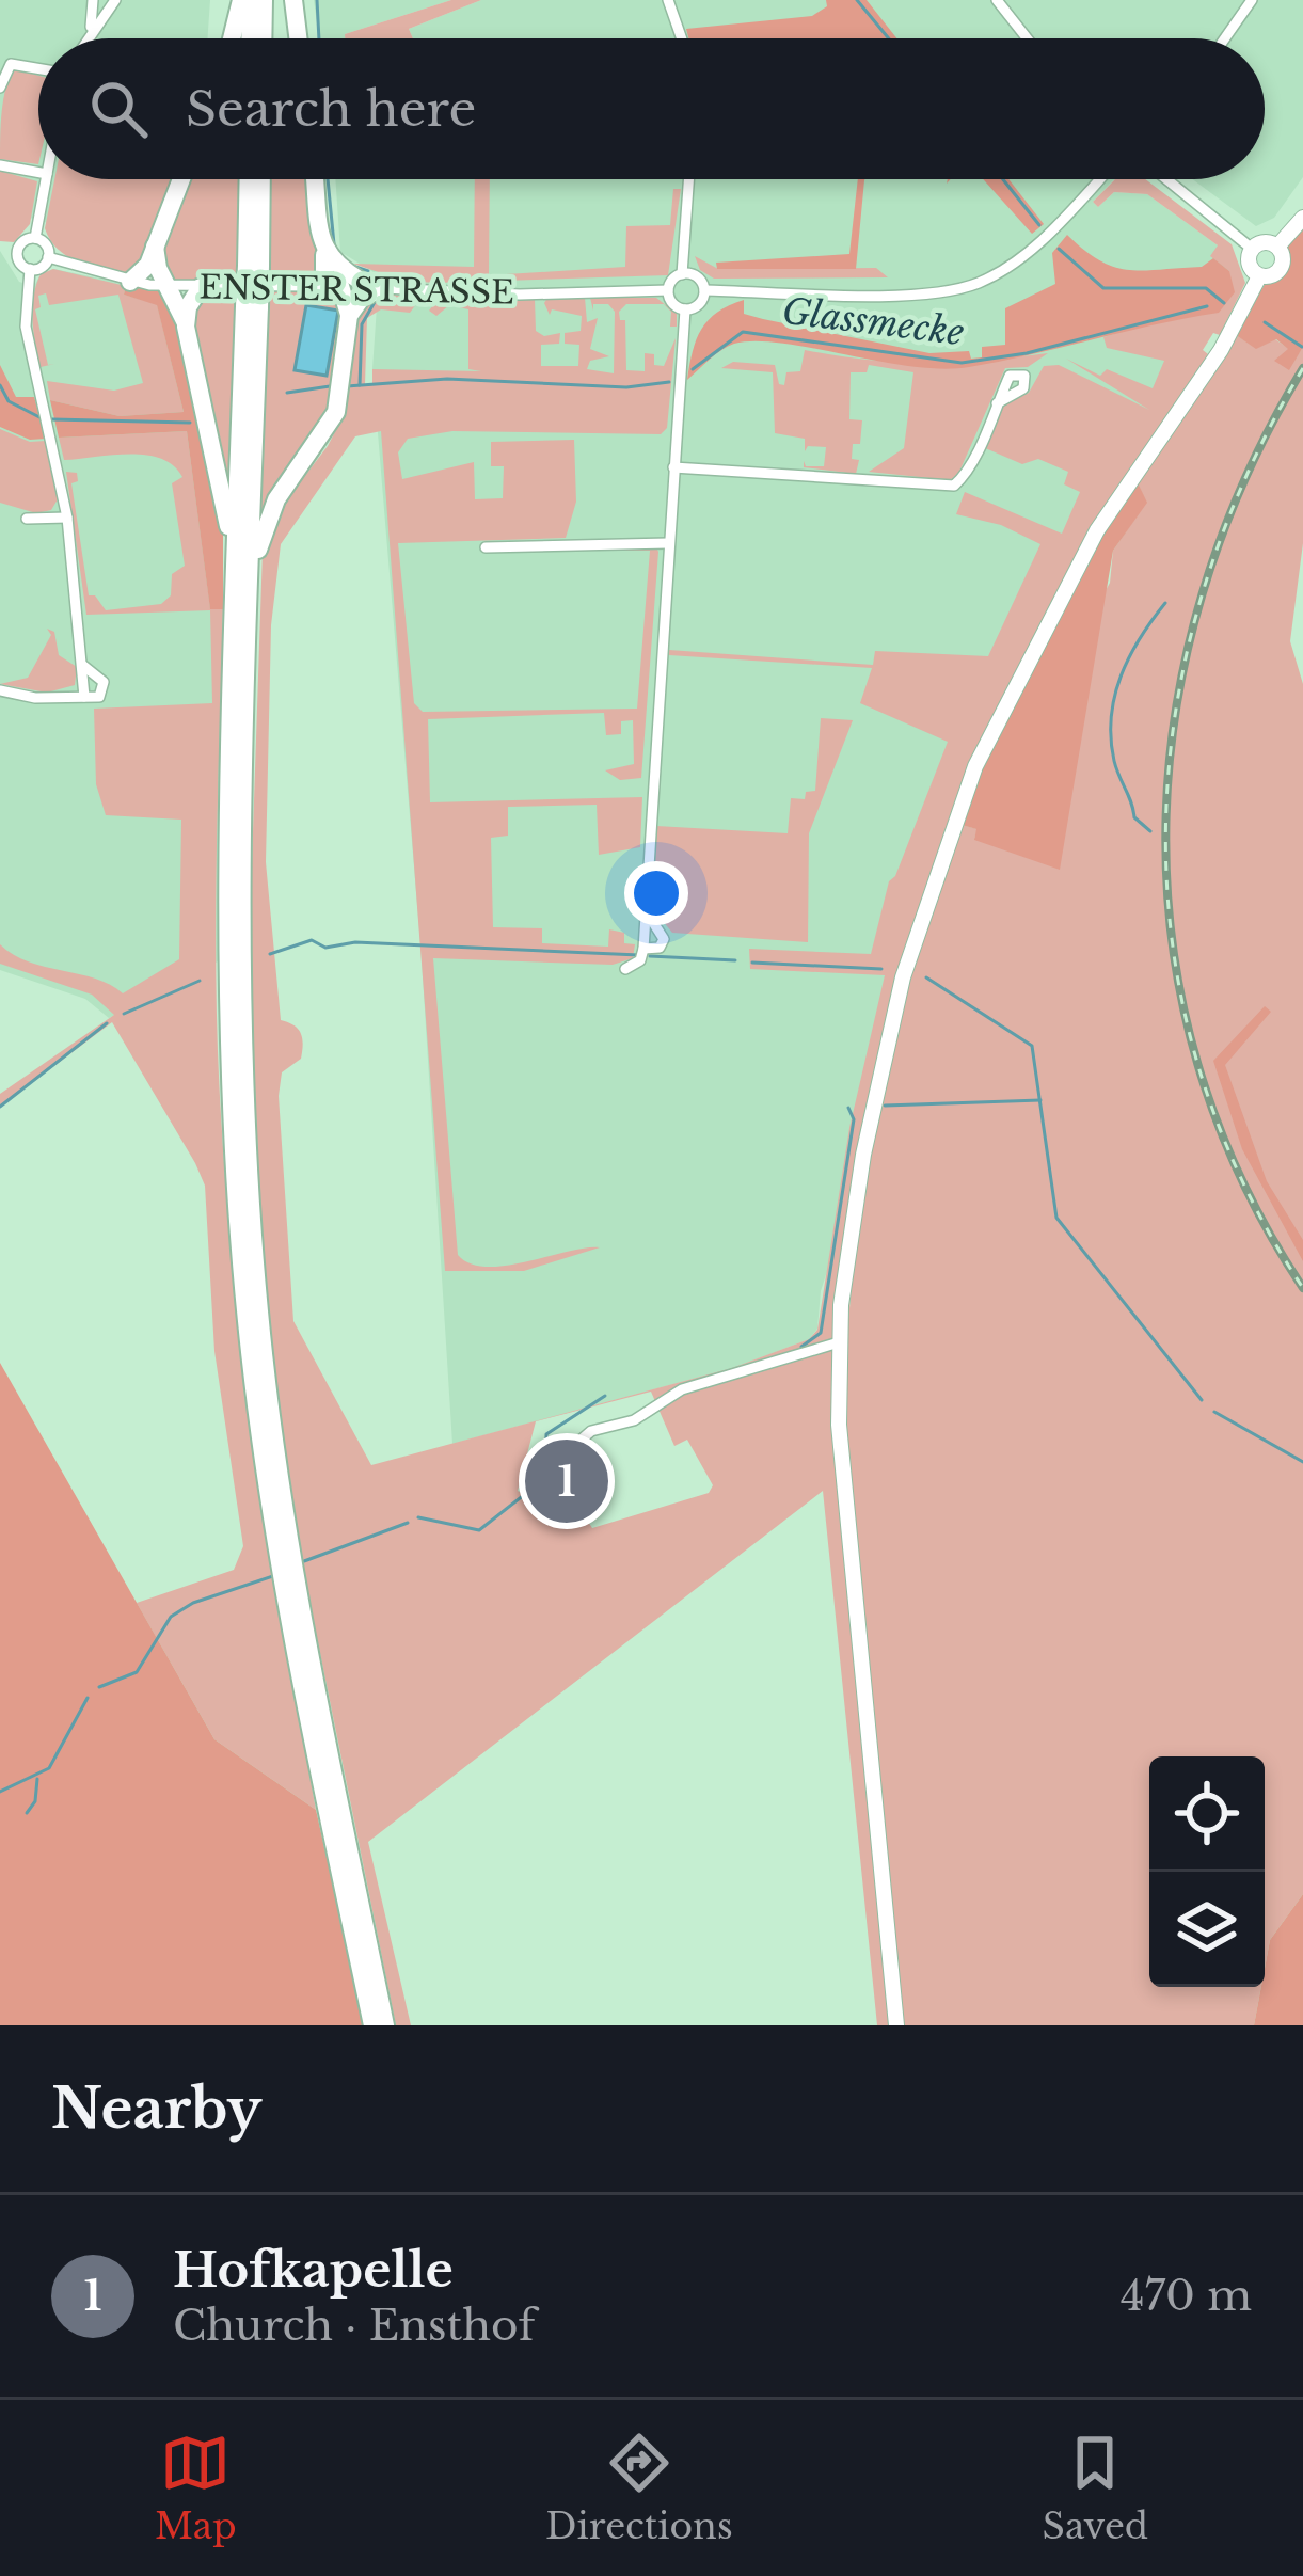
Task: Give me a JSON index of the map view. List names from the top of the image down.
{
  "streets": {
    "street": ["ENSTER STRASSE"]
  },
  "water": ["Glassmecke"],
  "page": {
    "search": "Search here",
    "pins": "1",
    "heading": "Nearby",
    "list": [
      {
        "mark": "1",
        "name": "Hofkapelle",
        "note": "Church · Ensthof",
        "value": "470 m"
      }
    ],
    "nav": ["Map", "Directions", "Saved"]
  }
}
